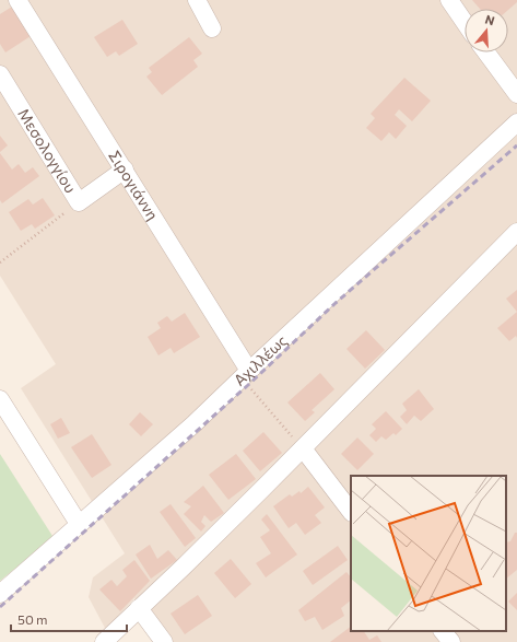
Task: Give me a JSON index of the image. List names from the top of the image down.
{
  "streets": {
    "street": ["Μεσολογγίου", "Σιρογιάννη", "Αχιλλέως"]
  },
  "crossings": [
    ["Μεσολογγίου", "Σιρογιάννη"],
    ["Σιρογιάννη", "Αχιλλέως"]
  ],
  "scale_bar": "50 m",
  "north": "top"
}
